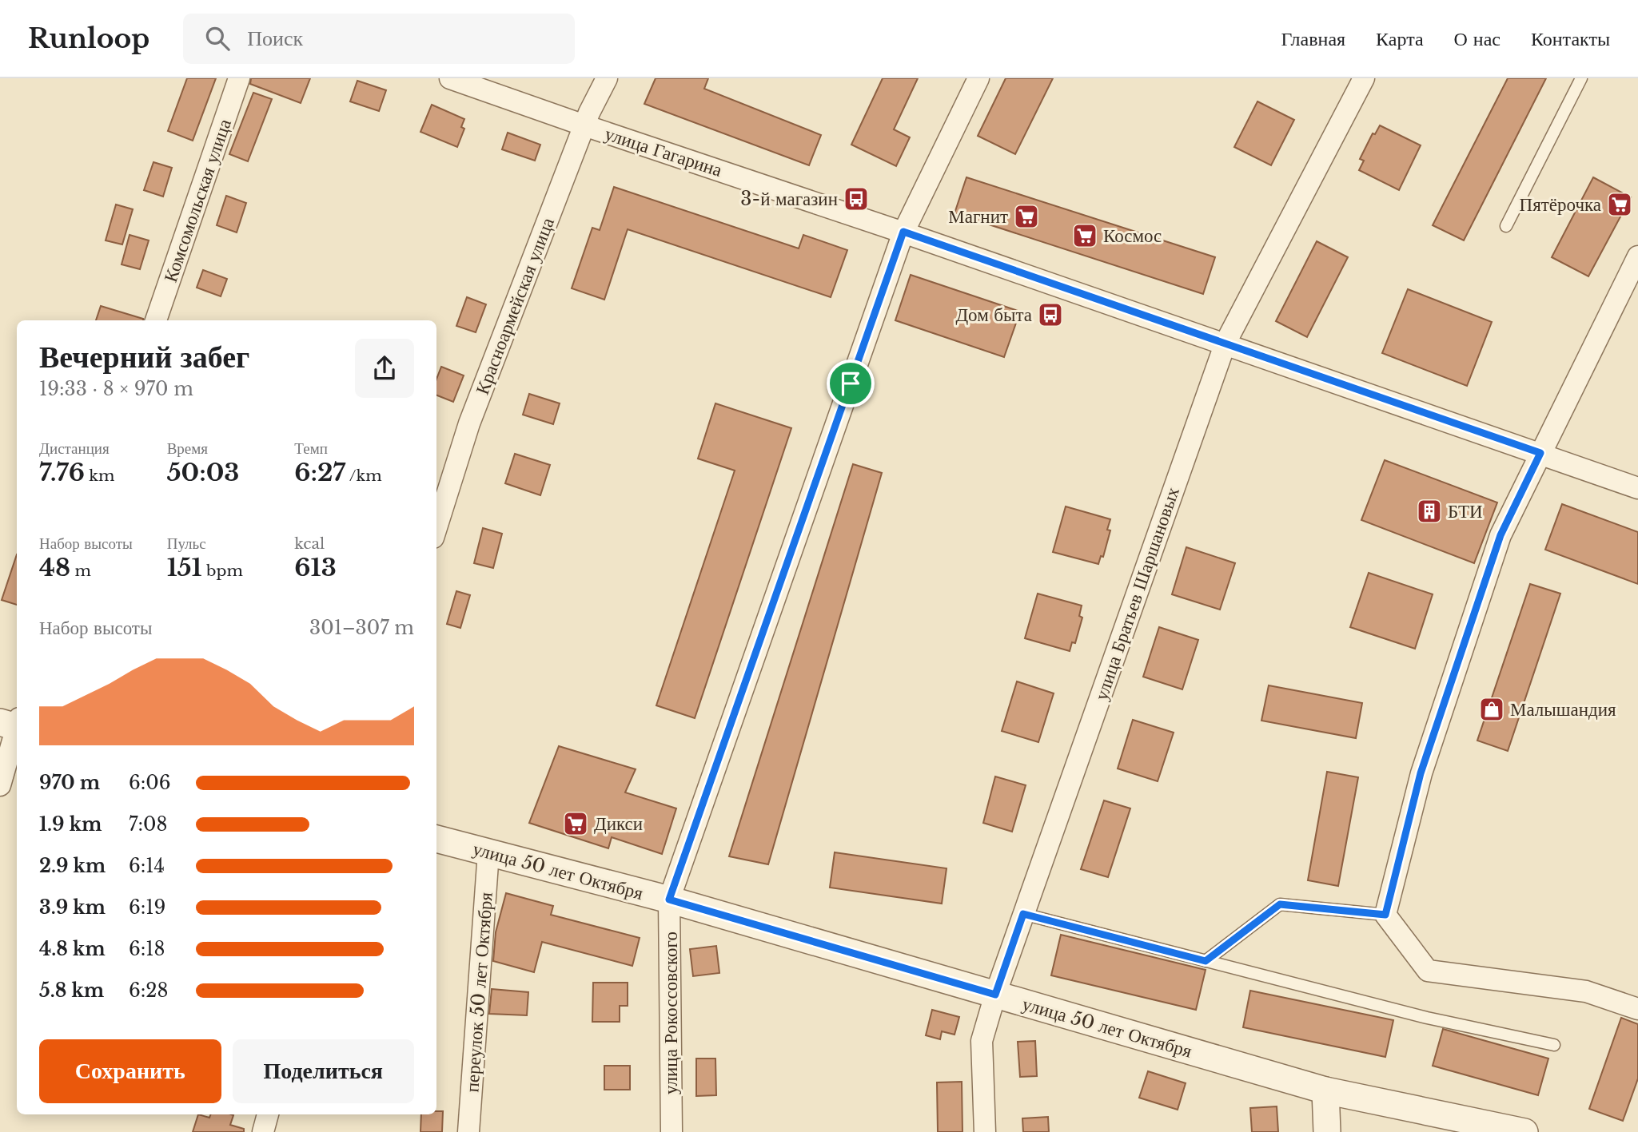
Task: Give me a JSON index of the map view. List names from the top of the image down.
{
  "streets": {
    "street": [
      "улица Гагарина",
      "Комсомольская улица",
      "Красноармейская улица",
      "улица Братьев Шаршановых",
      "улица 50 лет Октября",
      "переулок 50 лет Октября",
      "улица Рокоссовского"
    ]
  },
  "crossings": [
    ["улица Гагарина", "Красноармейская улица"],
    ["улица Гагарина", "улица Братьев Шаршановых"],
    ["улица Гагарина", "улица Рокоссовского"],
    ["улица Братьев Шаршановых", "улица 50 лет Октября"],
    ["улица 50 лет Октября", "переулок 50 лет Октября"],
    ["улица 50 лет Октября", "улица Рокоссовского"]
  ],
  "places": {
    "bus stop": ["3-й магазин", "Дом быта"],
    "supermarket": [
      "Пятёрочка",
      "Магнит",
      "Космос",
      "Дикси"
    ],
    "building": ["БТИ"],
    "shop": ["Малышандия"]
  },
  "page": {
    "header": "Runloop",
    "search": "Поиск",
    "nav": [
      "Главная",
      "Карта",
      "О нас",
      "Контакты"
    ],
    "heading": ["Вечерний забег", "19:33 · 8 × 970 m"],
    "stats": [
      ["Дистанция", "7.76 km"],
      ["Время", "50:03"],
      ["Темп", "6:27 /km"],
      ["Набор высоты", "48 m"],
      ["Пульс", "151 bpm"],
      ["kcal", "613"]
    ],
    "chart": ["Набор высоты", "301–307 m"],
    "list": [
      {
        "name": "970 m",
        "note": "6:06"
      },
      {
        "name": "1.9 km",
        "note": "7:08"
      },
      {
        "name": "2.9 km",
        "note": "6:14"
      },
      {
        "name": "3.9 km",
        "note": "6:19"
      },
      {
        "name": "4.8 km",
        "note": "6:18"
      },
      {
        "name": "5.8 km",
        "note": "6:28"
      }
    ],
    "buttons": ["Сохранить", "Поделиться"]
  }
}
